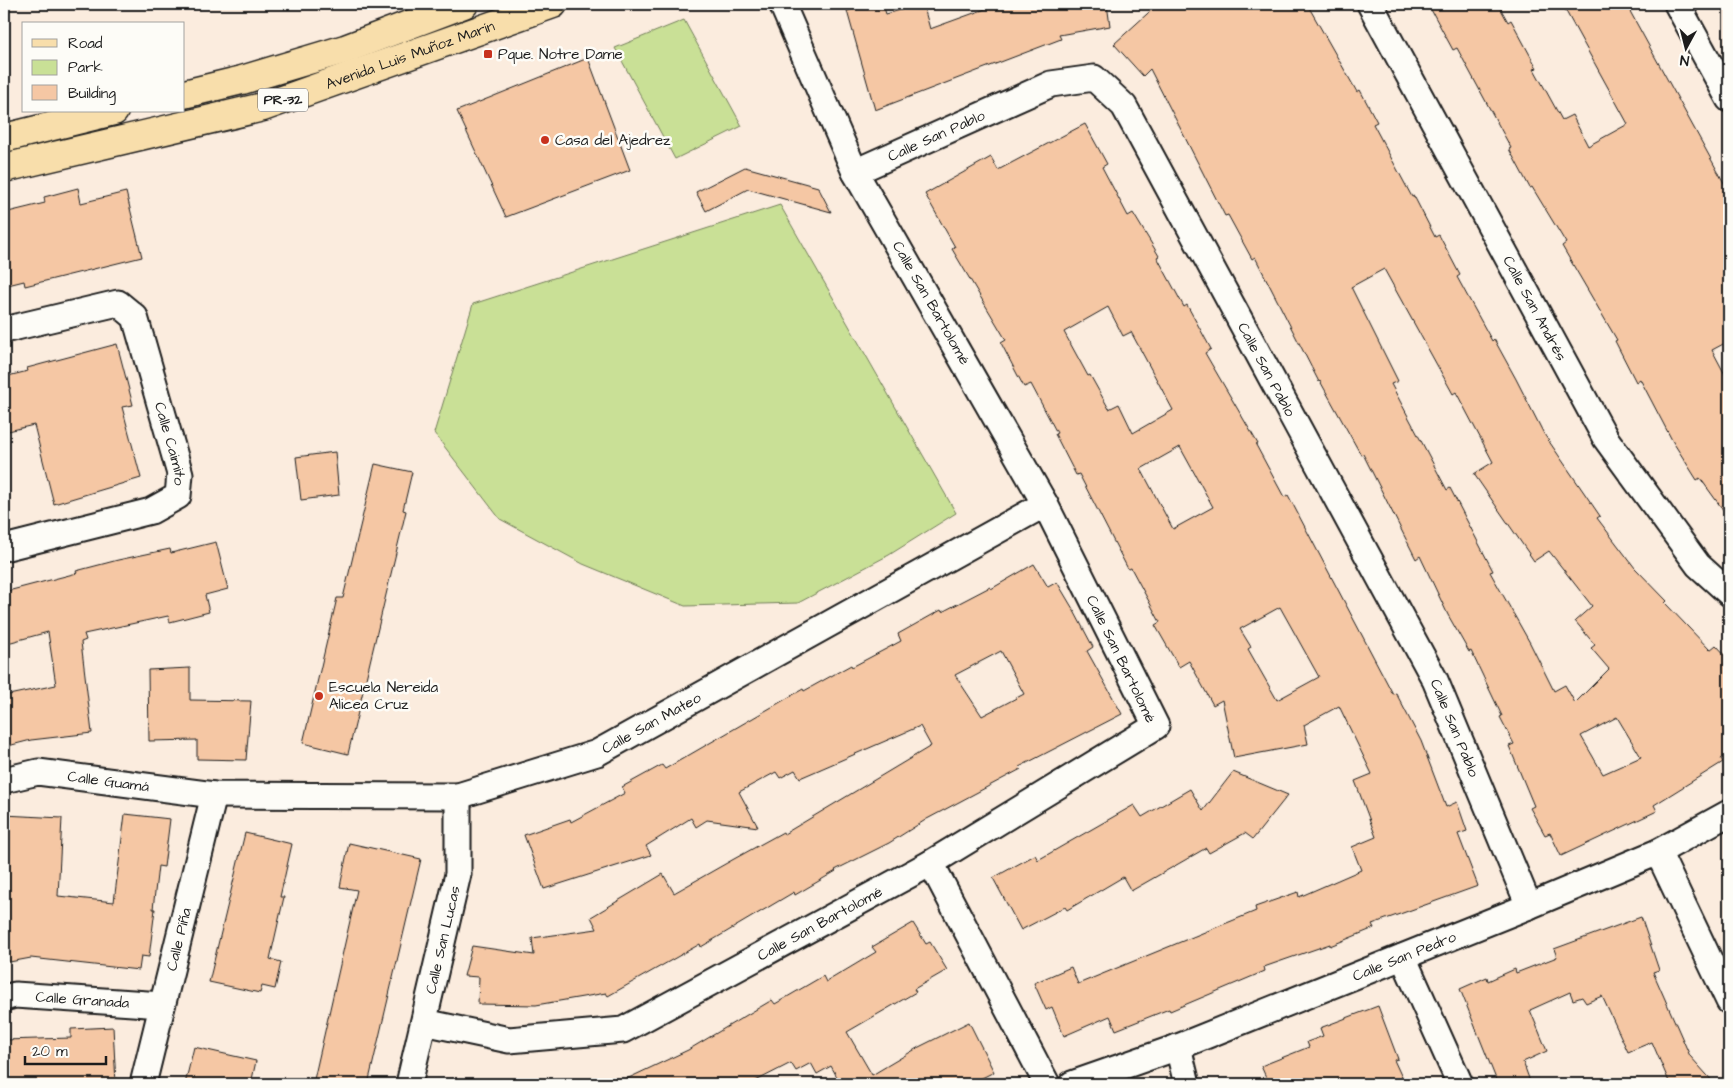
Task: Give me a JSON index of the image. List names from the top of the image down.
{
  "streets": {
    "main road": ["Avenida Luis Muñoz Marín", "PR-32"],
    "street": [
      "Calle San Pablo",
      "Calle San Bartolomé",
      "Calle San Andrés",
      "Calle Caimito",
      "Calle San Mateo",
      "Calle Guamá",
      "Calle Piña",
      "Calle San Lucas",
      "Calle San Pedro",
      "Calle Granada"
    ]
  },
  "crossings": [
    ["Calle San Pablo", "Calle San Bartolomé"],
    ["Calle San Pablo", "Calle San Pedro"],
    ["Calle San Bartolomé", "Calle San Mateo"],
    ["Calle San Bartolomé", "Calle San Lucas"],
    ["Calle San Mateo", "Calle Guamá"],
    ["Calle San Mateo", "Calle Piña"],
    ["Calle San Mateo", "Calle San Lucas"],
    ["Calle Guamá", "Calle Piña"],
    ["Calle Piña", "Calle Granada"]
  ],
  "places": {
    "transit": ["Pque. Notre Dame"],
    "other": ["Casa del Ajedrez", "Escuela Nereida Alicea Cruz"]
  },
  "legend": ["Road", "Park", "Building"],
  "scale_bar": "20 m",
  "north": "bottom"
}
